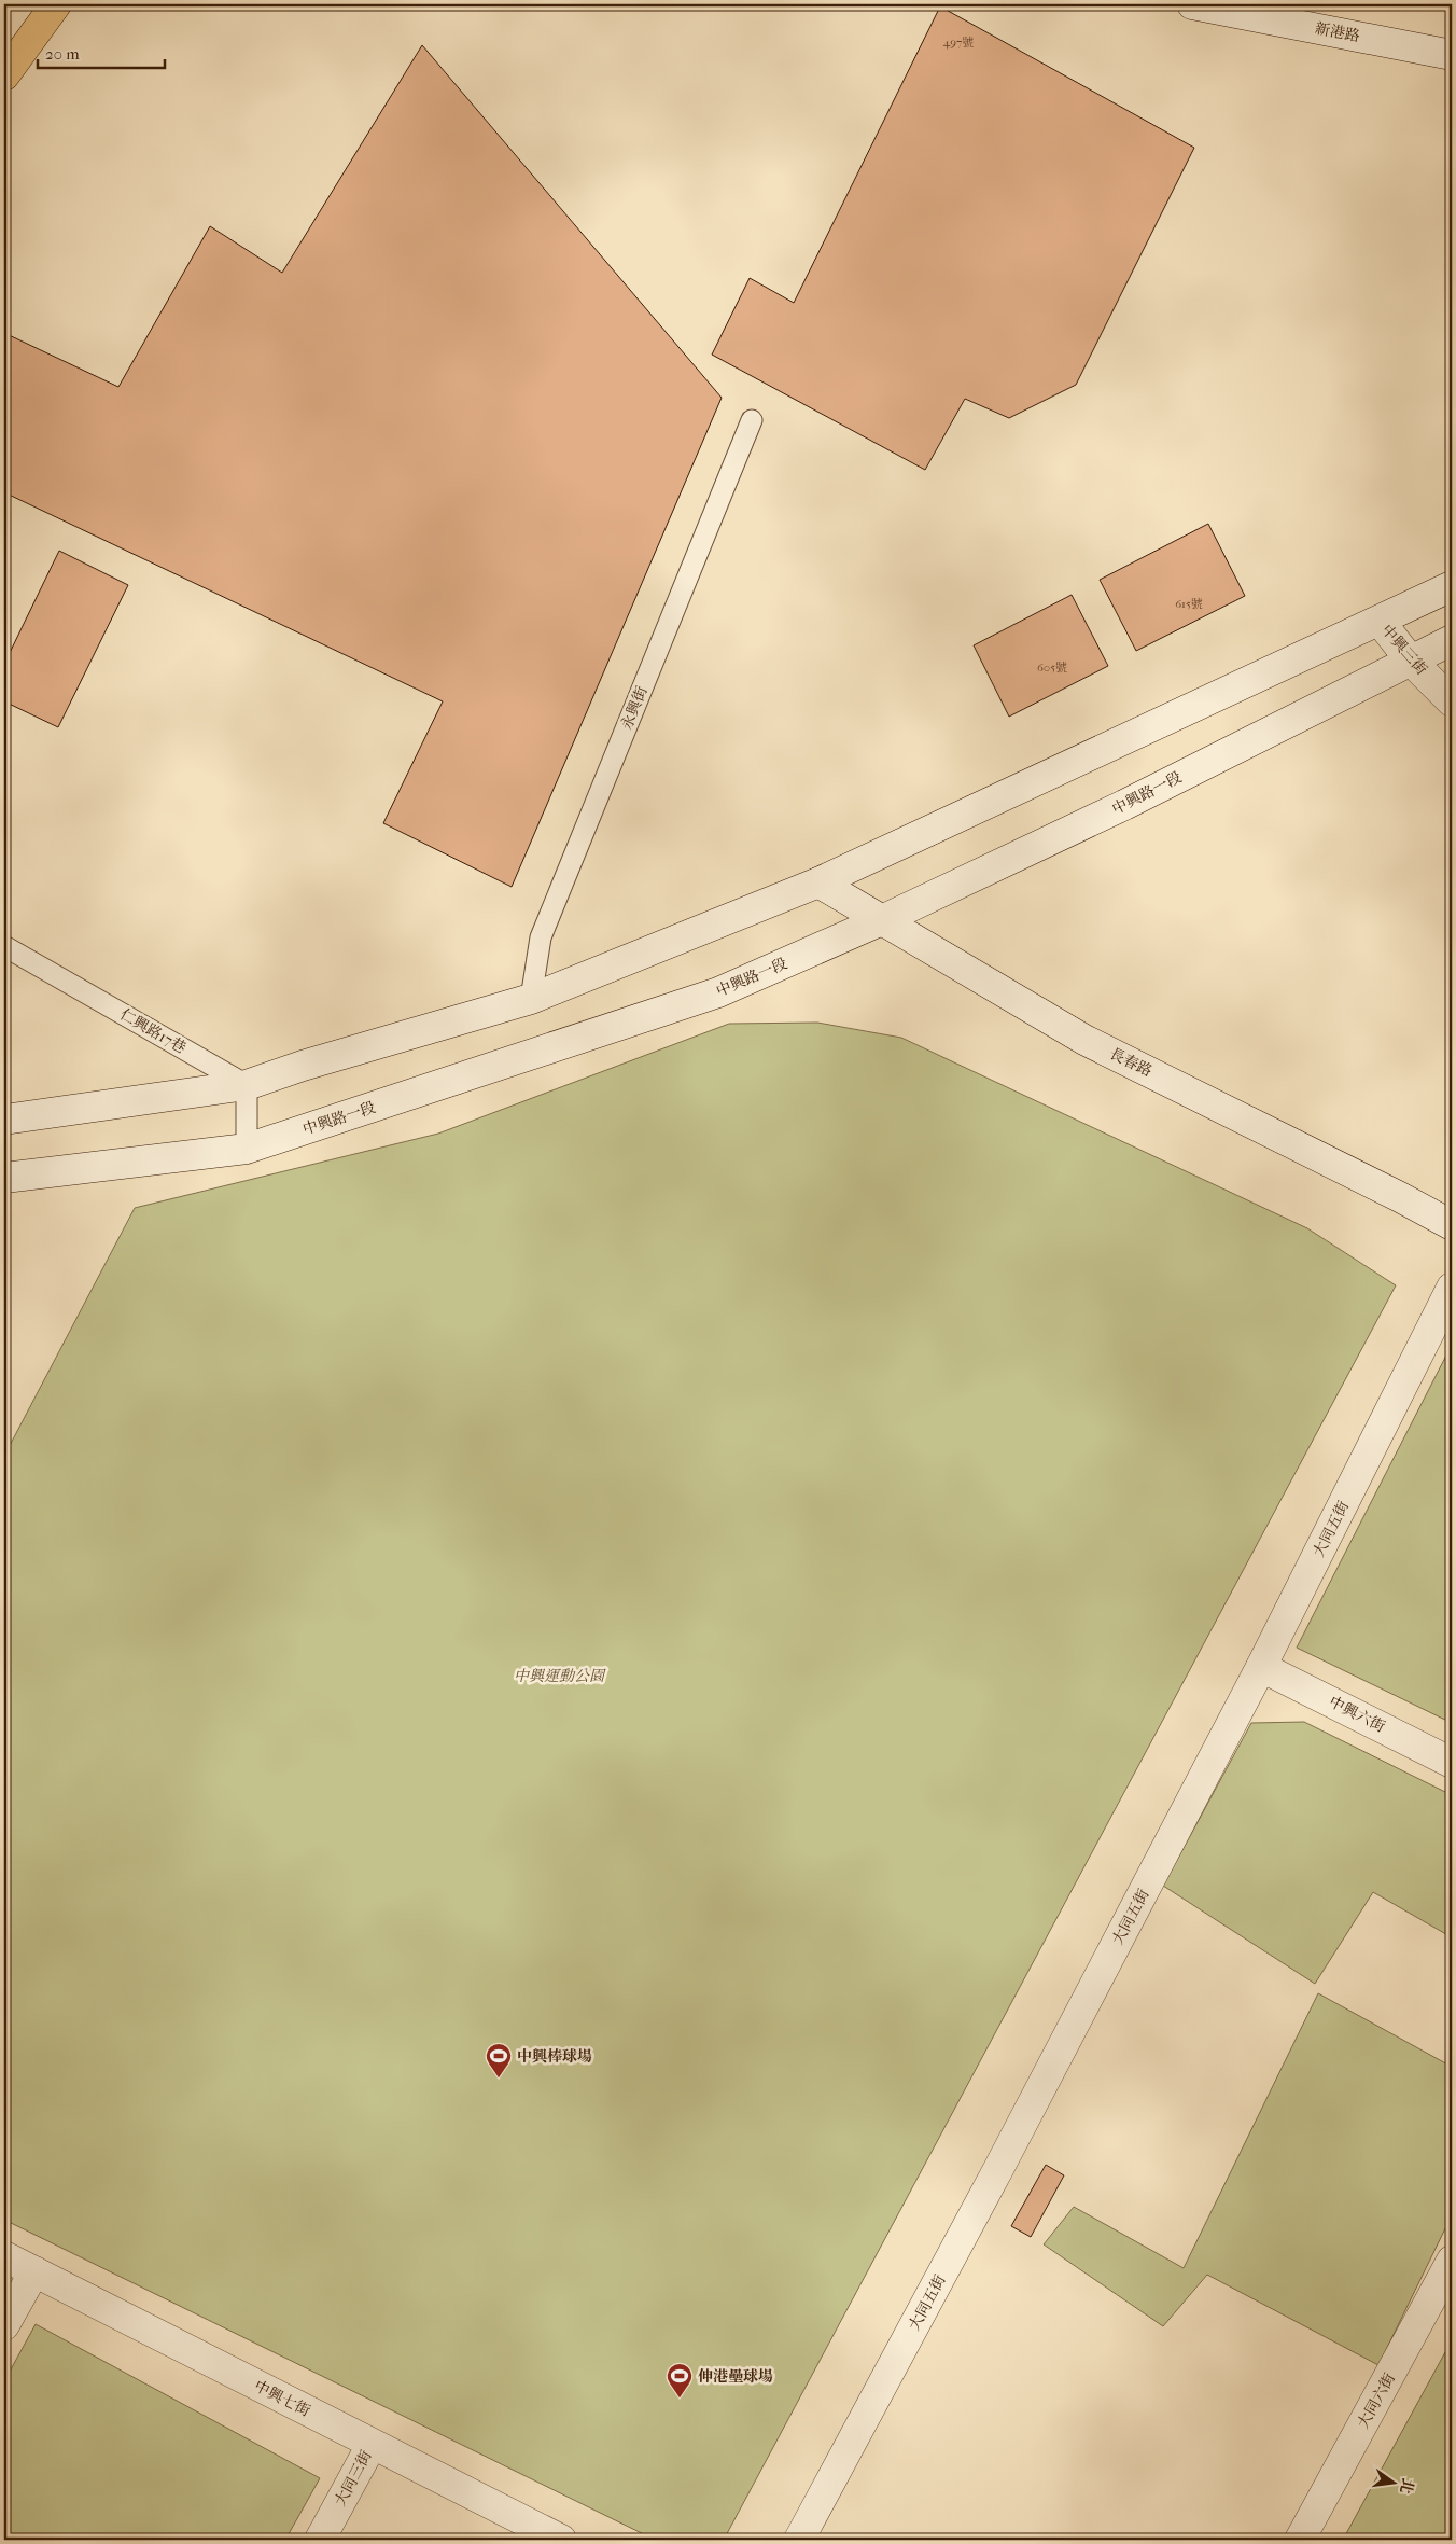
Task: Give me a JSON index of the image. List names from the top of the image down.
{
  "streets": {
    "street": [
      "新港路",
      "中興三街",
      "中興路一段",
      "長春路",
      "大同五街",
      "中興六街",
      "中興七街",
      "大同六街",
      "大同三街"
    ],
    "lane": ["永興街", "仁興路17巷"]
  },
  "crossings": [
    ["中興三街", "中興路一段"],
    ["中興路一段", "長春路"],
    ["大同五街", "中興六街"],
    ["中興七街", "大同三街"]
  ],
  "parks": ["中興運動公園"],
  "places": {
    "sports": ["中興棒球場", "伸港壘球場"]
  },
  "house_numbers": ["497號", "615號", "605號"],
  "scale_bar": "20 m",
  "north": "right"
}
